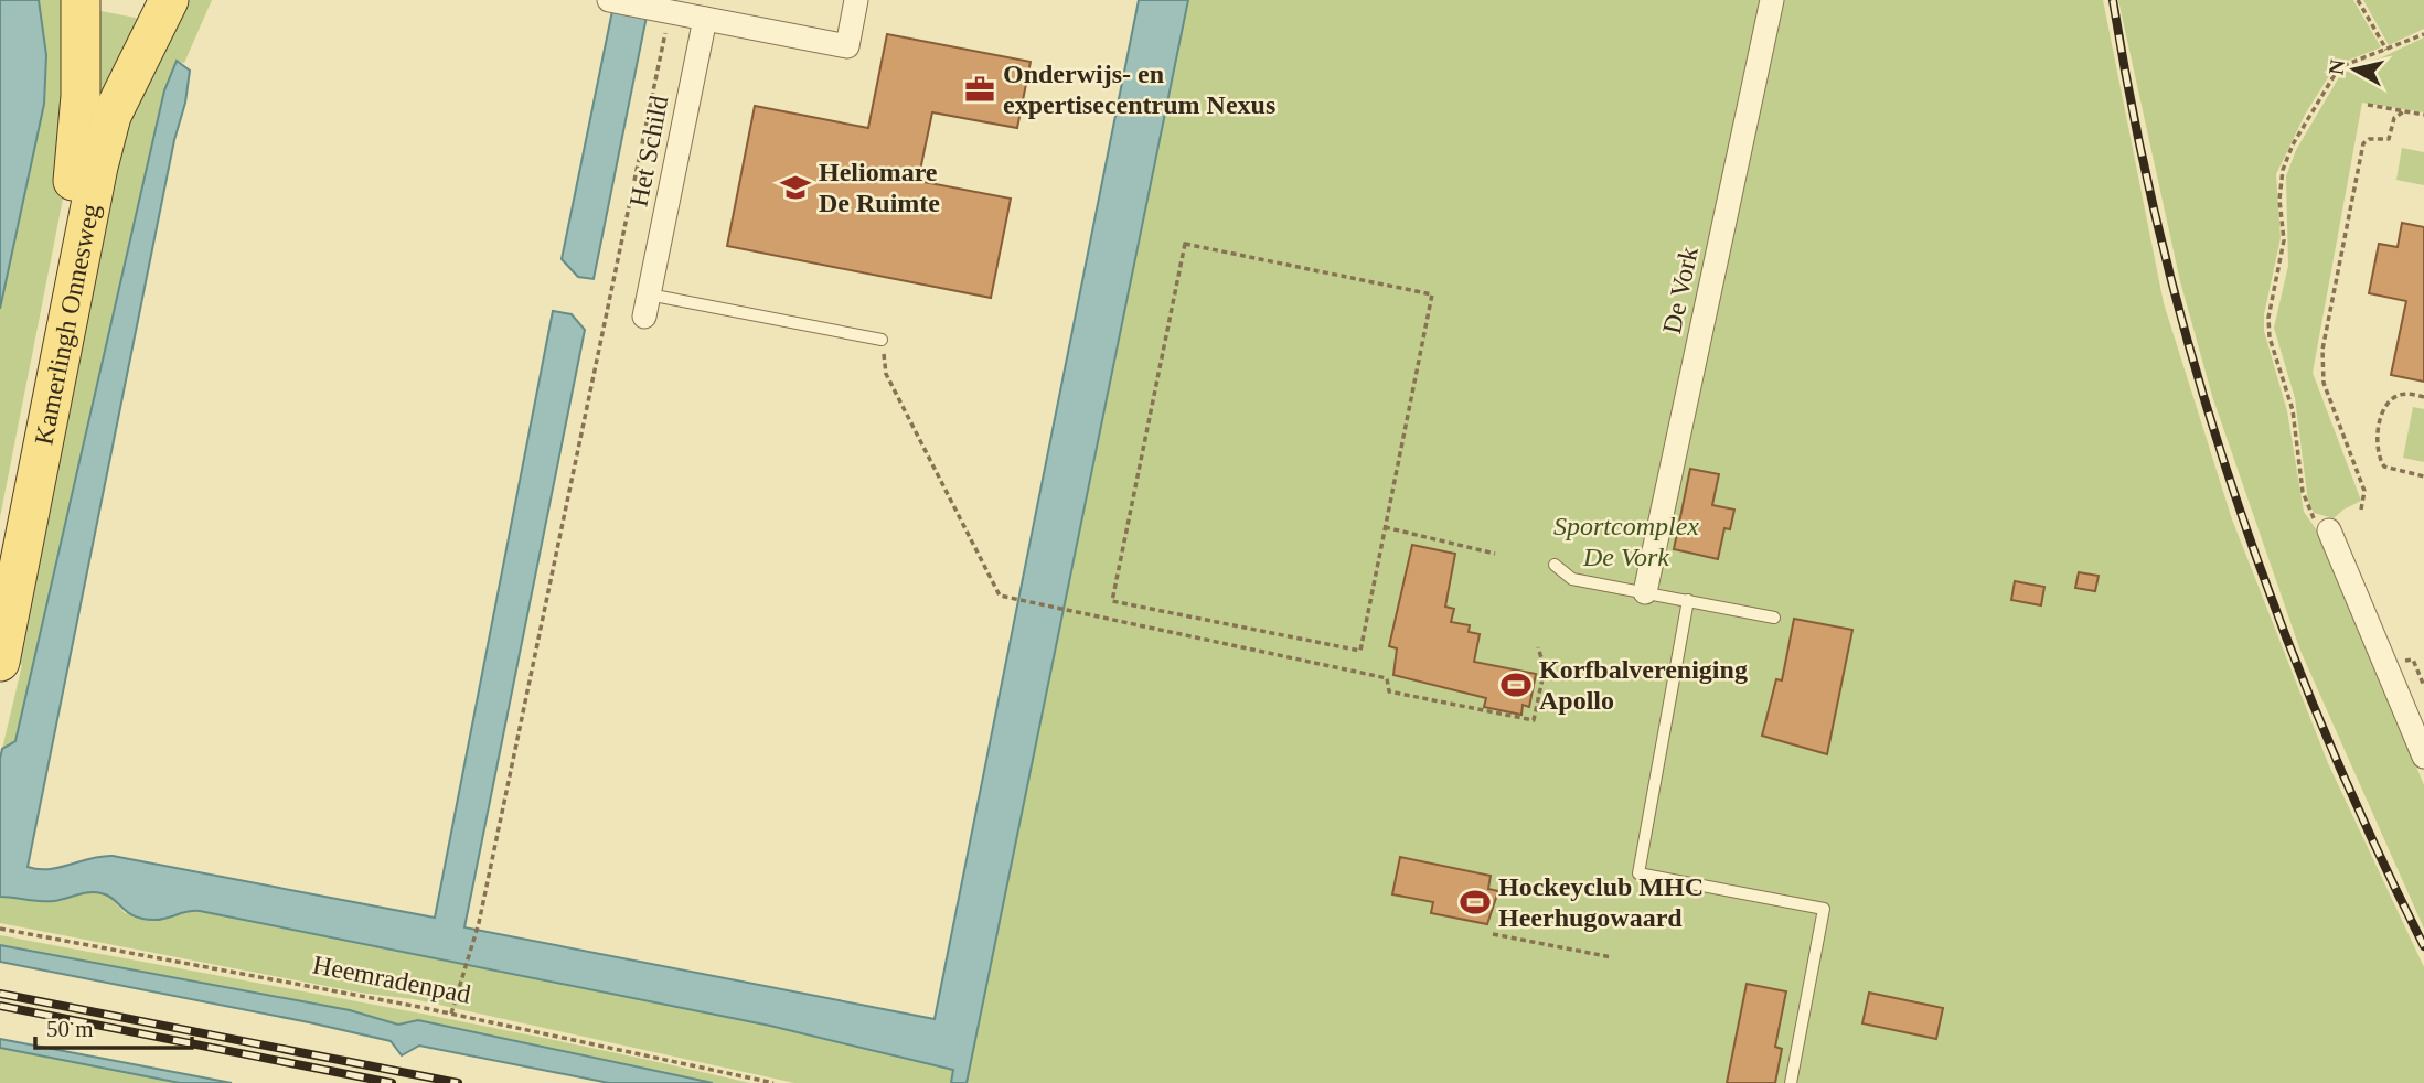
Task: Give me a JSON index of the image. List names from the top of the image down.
{
  "streets": {
    "main road": ["Kamerlingh Onnesweg"],
    "street": ["Het Schild", "De Vork"],
    "path": ["Heemradenpad"]
  },
  "parks": ["Sportcomplex De Vork"],
  "places": {
    "office": ["Onderwijs- en expertisecentrum Nexus"],
    "school or university": ["Heliomare De Ruimte"],
    "sports": ["Korfbalvereniging Apollo", "Hockeyclub MHC Heerhugowaard"]
  },
  "scale_bar": "50 m",
  "north": "left"
}
